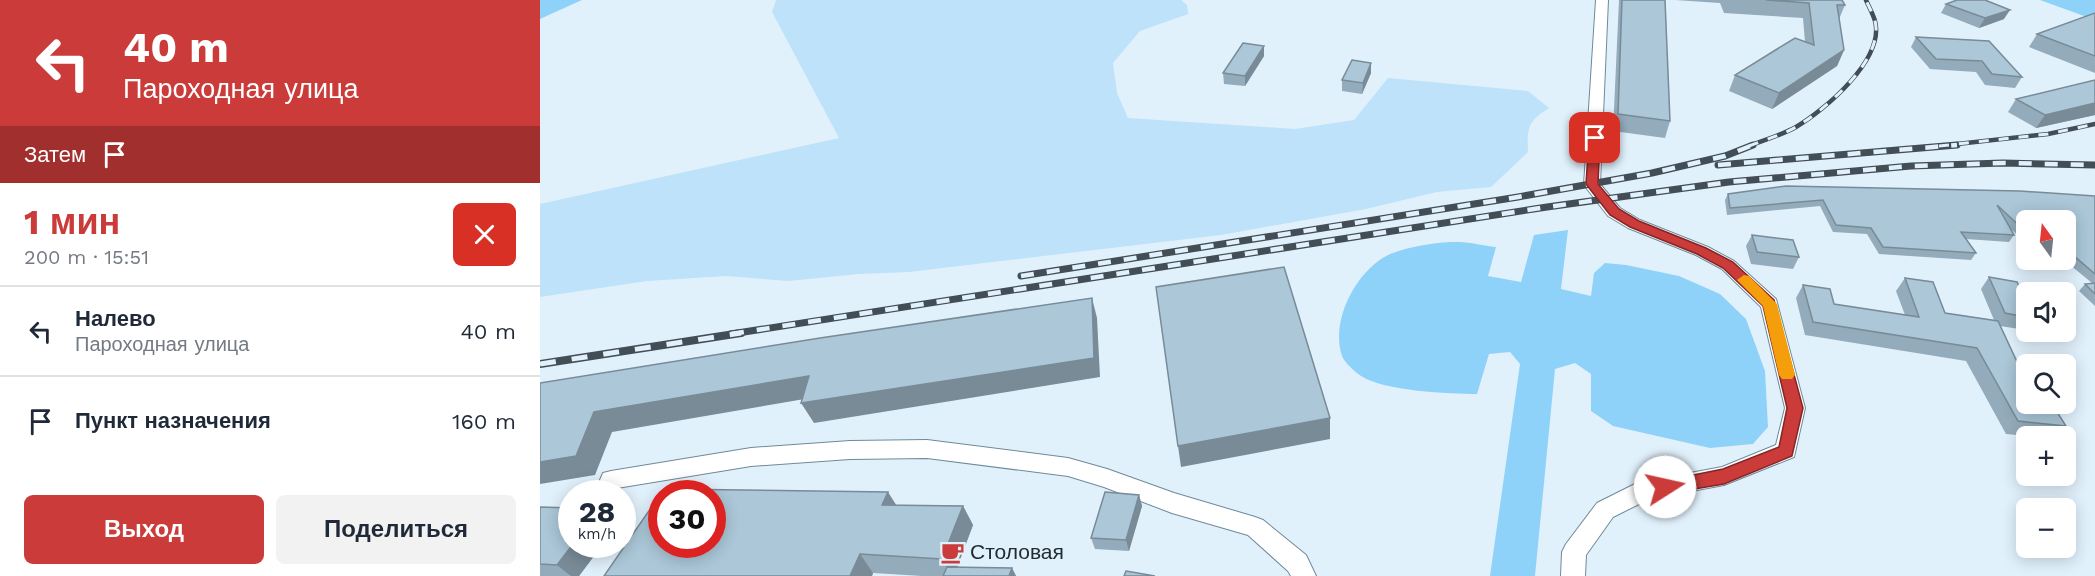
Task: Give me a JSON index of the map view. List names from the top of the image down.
{
  "places": {
    "cafe": ["Столовая"]
  },
  "north": "top",
  "page": {
    "turn": ["40 m", "Пароходная улица"],
    "then": "Затем",
    "heading": ["1 мин", "200 m · 15:51"],
    "map_buttons": ["+", "−"],
    "list": [
      {
        "name": "Налево",
        "note": "Пароходная улица",
        "value": "40 m"
      },
      {
        "name": "Пункт назначения",
        "value": "160 m"
      }
    ],
    "speed": "28 km/h",
    "limit": "30",
    "buttons": ["Выход", "Поделиться"]
  }
}
